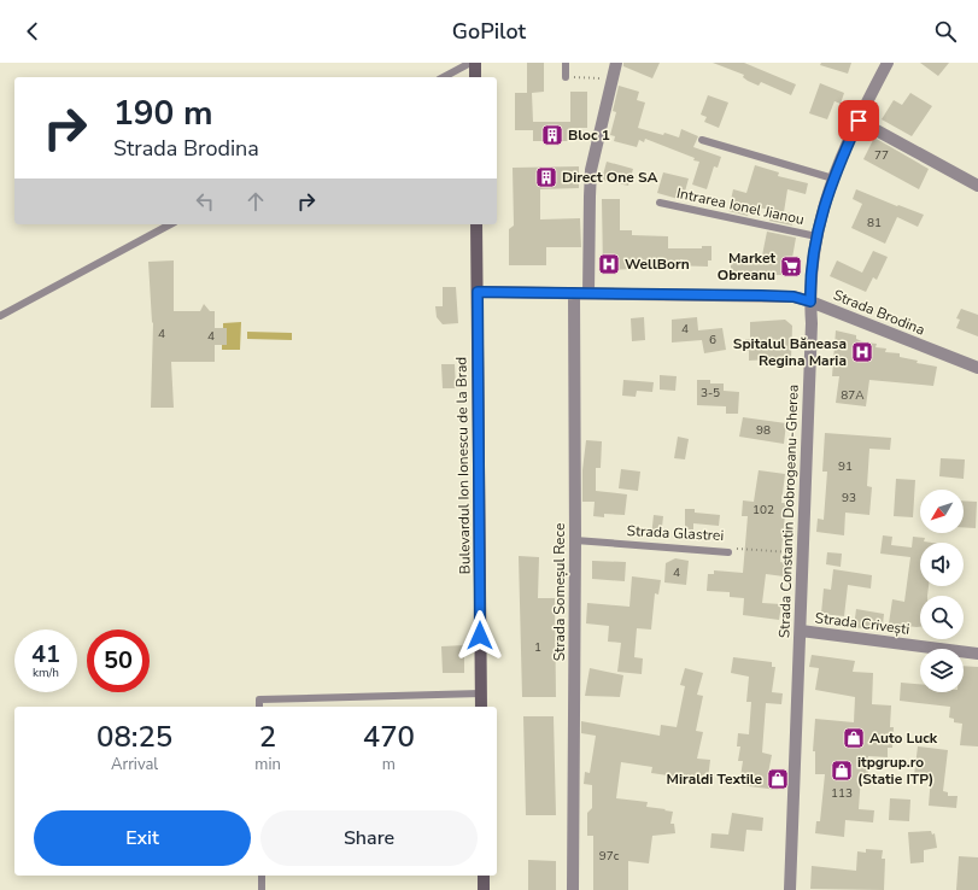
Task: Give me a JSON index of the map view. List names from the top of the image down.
{
  "streets": {
    "main road": ["Bulevardul Ion Ionescu de la Brad"],
    "street": [
      "Strada Brodina",
      "Strada Constantin Dobrogeanu-Gherea",
      "Strada Someșul Rece",
      "Strada Crivești"
    ],
    "lane": ["Intrarea Ionel Jianou", "Strada Glastrei"]
  },
  "crossings": [
    ["Intrarea Ionel Jianou", "Strada Constantin Dobrogeanu-Gherea"],
    ["Strada Brodina", "Bulevardul Ion Ionescu de la Brad"],
    ["Strada Brodina", "Strada Constantin Dobrogeanu-Gherea"],
    ["Strada Brodina", "Strada Someșul Rece"],
    ["Strada Constantin Dobrogeanu-Gherea", "Strada Glastrei"],
    ["Strada Constantin Dobrogeanu-Gherea", "Strada Crivești"],
    ["Strada Glastrei", "Strada Someșul Rece"]
  ],
  "places": {
    "building": ["Bloc 1", "Direct One SA"],
    "hospital": ["WellBorn", "Spitalul Băneasa Regina Maria"],
    "supermarket": ["Market Obreanu"],
    "shop": ["Auto Luck", "itpgrup.ro (Statie ITP)", "Miraldi Textile"]
  },
  "house_numbers": [
    "77",
    "81",
    "4",
    "4",
    "4",
    "6",
    "3-5",
    "87A",
    "98",
    "91",
    "93",
    "102",
    "4",
    "1",
    "113",
    "97c"
  ],
  "north": "bottom left",
  "page": {
    "header": "GoPilot",
    "turn": ["190 m", "Strada Brodina"],
    "speed": "41 km/h",
    "limit": "50",
    "eta": [
      "08:25",
      "Arrival",
      "2",
      "min",
      "470",
      "m"
    ],
    "buttons": ["Exit", "Share"]
  }
}
